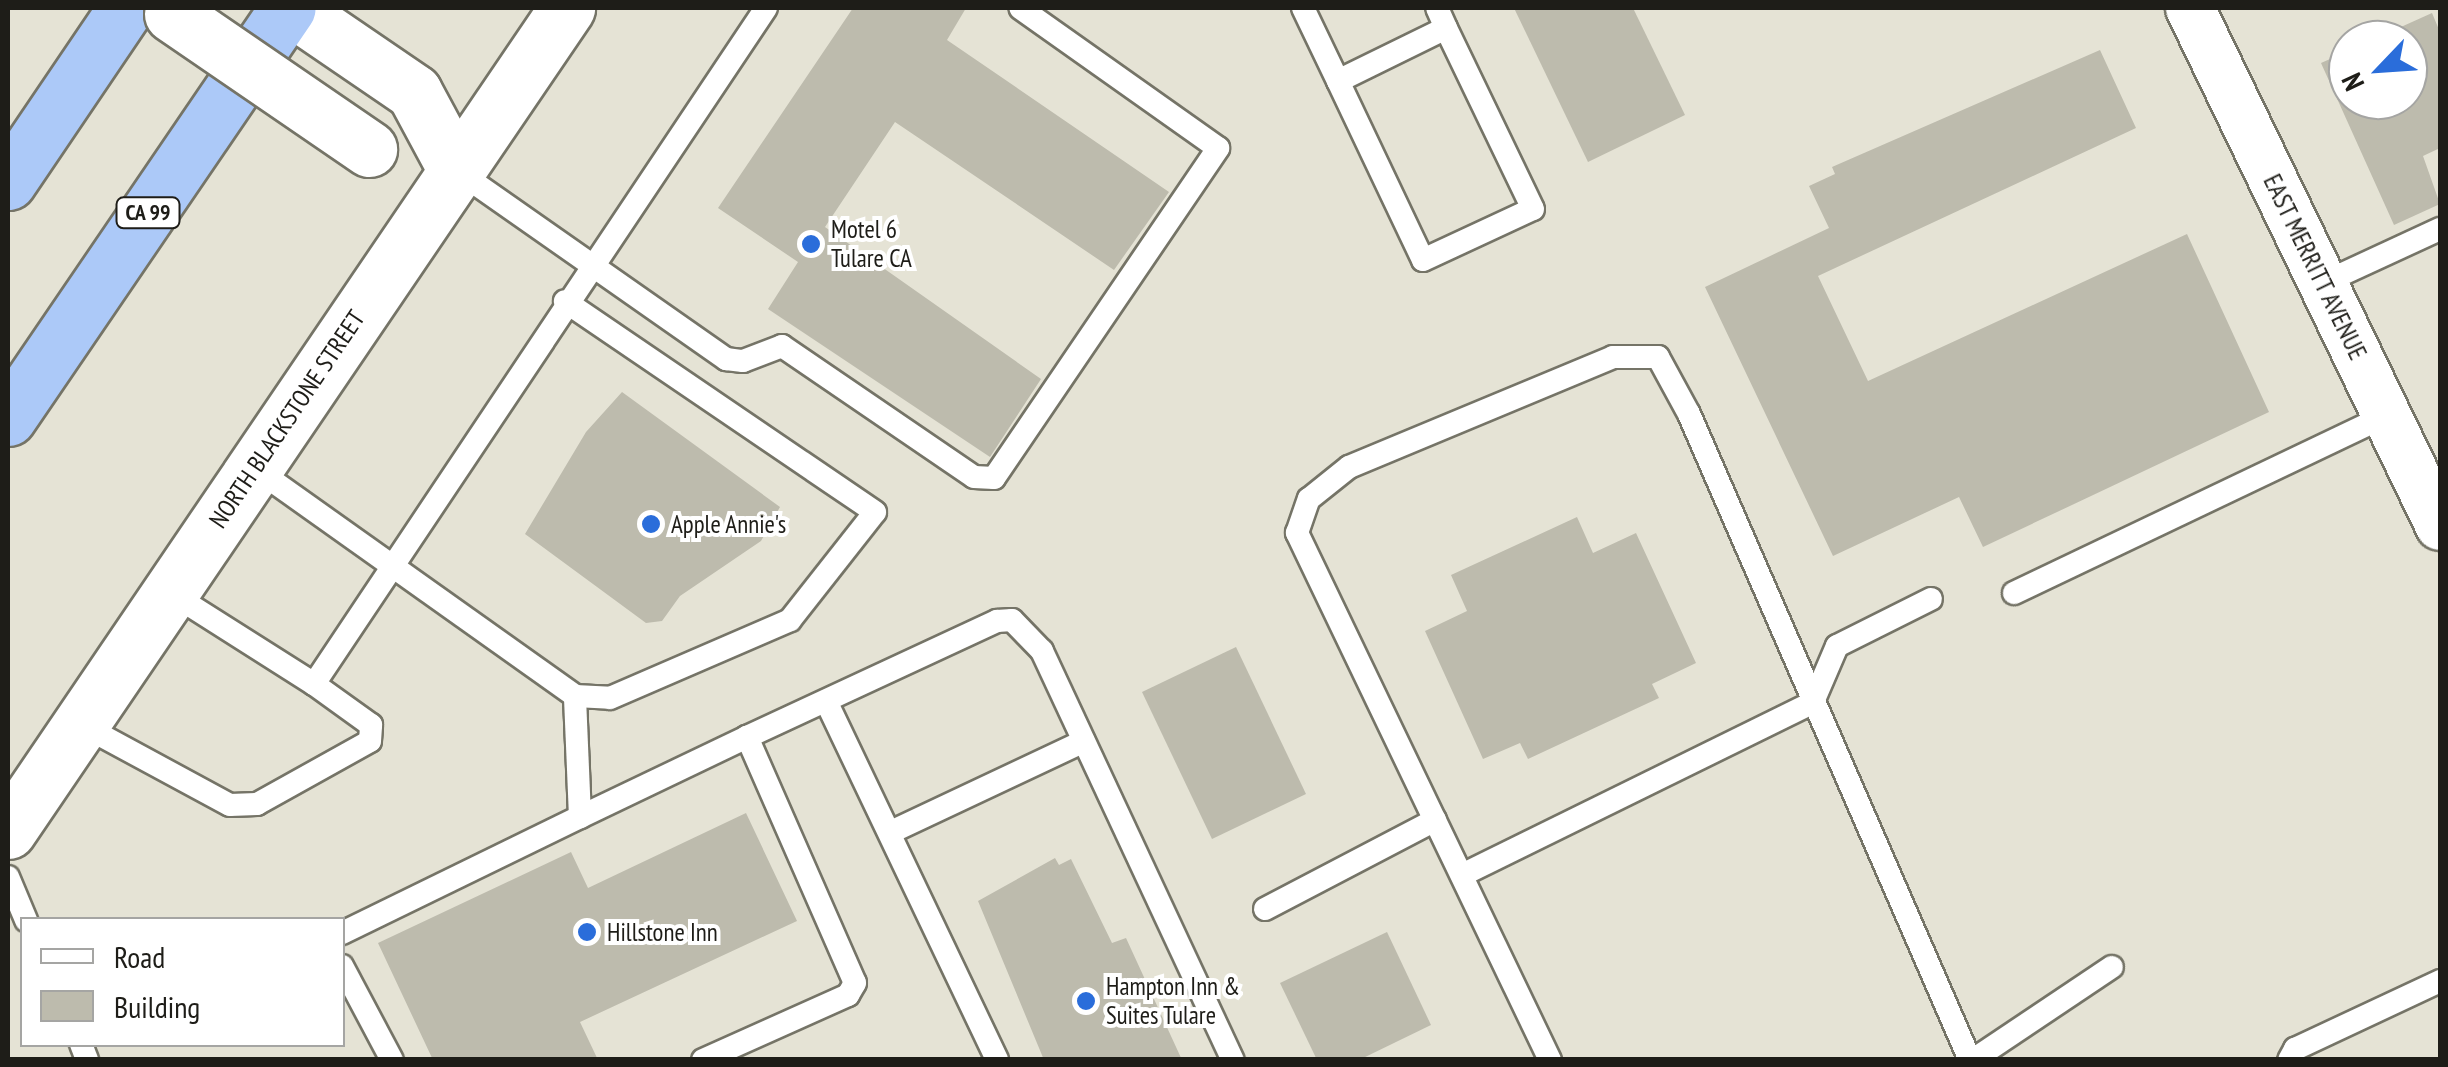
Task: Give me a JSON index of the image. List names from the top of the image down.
{
  "streets": {
    "highway": ["CA 99"],
    "main road": ["NORTH BLACKSTONE STREET"],
    "street": ["EAST MERRITT AVENUE"]
  },
  "places": [
    "Motel 6 Tulare CA",
    "Apple Annie's",
    "Hillstone Inn",
    "Hampton Inn & Suites Tulare"
  ],
  "legend": ["Road", "Building"],
  "north": "bottom left"
}
